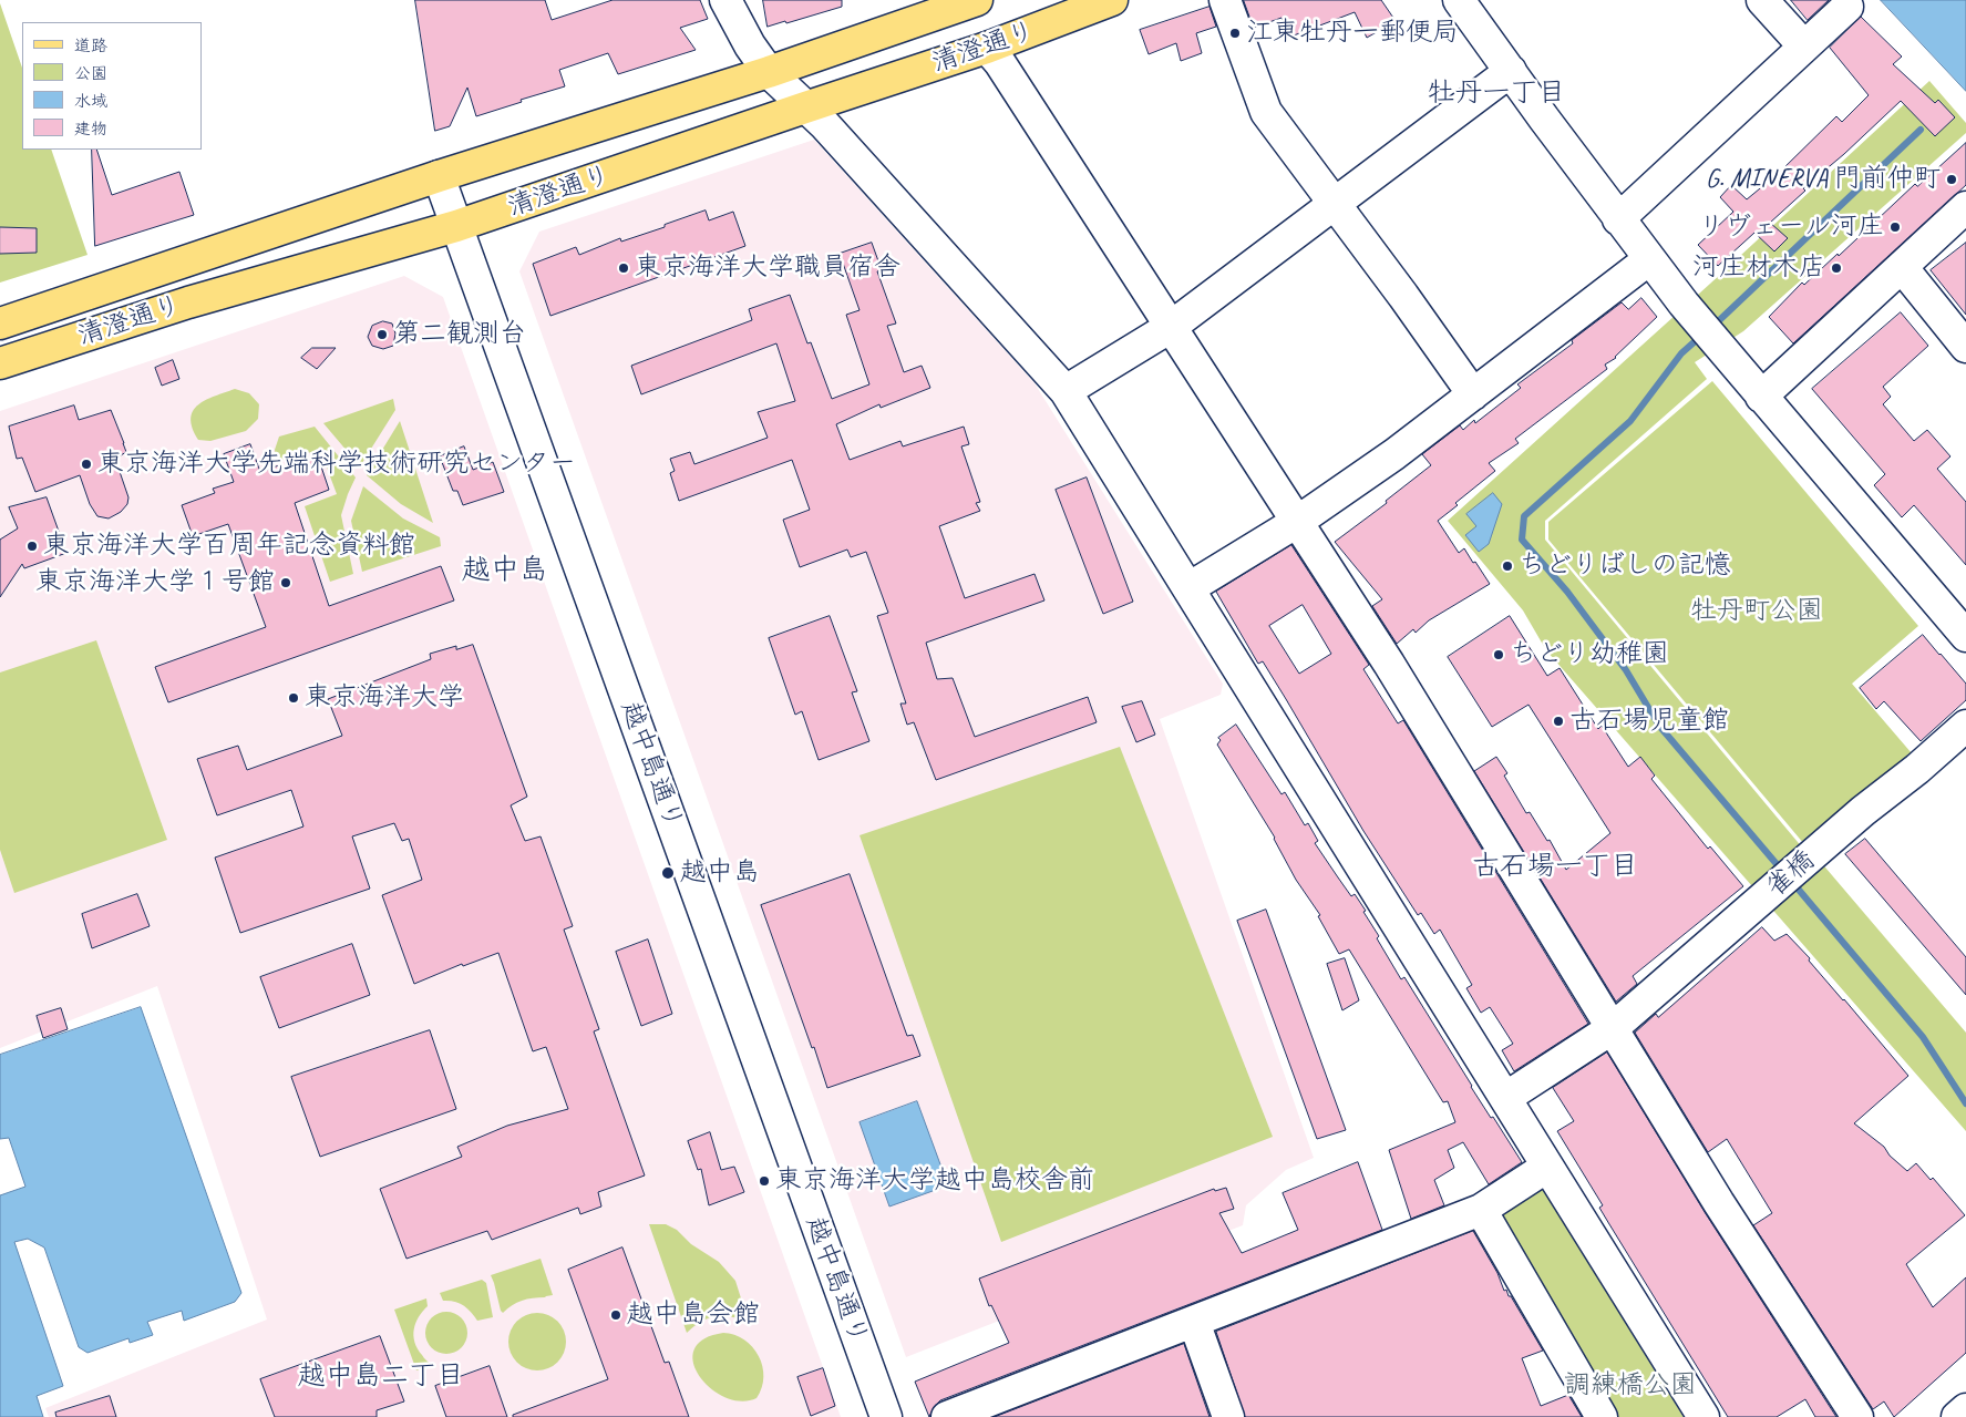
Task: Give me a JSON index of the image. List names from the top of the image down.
{
  "streets": {
    "main road": ["清澄通り"],
    "street": ["越中島通り", "雀橋"]
  },
  "crossings": [
    ["清澄通り", "越中島通り"]
  ],
  "districts": [
    "牡丹一丁目",
    "越中島",
    "古石場一丁目",
    "越中島二丁目"
  ],
  "parks": ["牡丹町公園", "調練橋公園"],
  "places": [
    "江東牡丹一郵便局",
    "G. MINERVA 門前仲町",
    "リヴェール河庄",
    "東京海洋大学職員宿舎",
    "河庄材木店",
    "第二観測台",
    "東京海洋大学先端科学技術研究センター",
    "東京海洋大学百周年記念資料館",
    "ちどりばしの記憶",
    "東京海洋大学１号館",
    "ちどり幼稚園",
    "東京海洋大学",
    "古石場児童館",
    "越中島",
    "東京海洋大学越中島校舎前",
    "越中島会館"
  ],
  "legend": [
    "道路",
    "公園",
    "水域",
    "建物"
  ]
}
